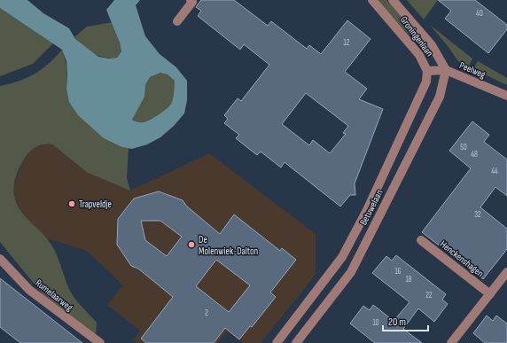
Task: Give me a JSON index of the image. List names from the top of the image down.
{
  "streets": {
    "street": [
      "Groningenlaan",
      "Peelweg",
      "Betuwelaan",
      "Henckenshagen",
      "Rumelaarweg"
    ]
  },
  "crossings": [
    ["Groningenlaan", "Peelweg"],
    ["Groningenlaan", "Betuwelaan"],
    ["Peelweg", "Betuwelaan"]
  ],
  "places": ["Trapveldje", "De Molenwiek-Dalton"],
  "house_numbers": [
    "40",
    "12",
    "50",
    "48",
    "44",
    "32",
    "16",
    "18",
    "22",
    "2",
    "10"
  ],
  "scale_bar": "20 m"
}
